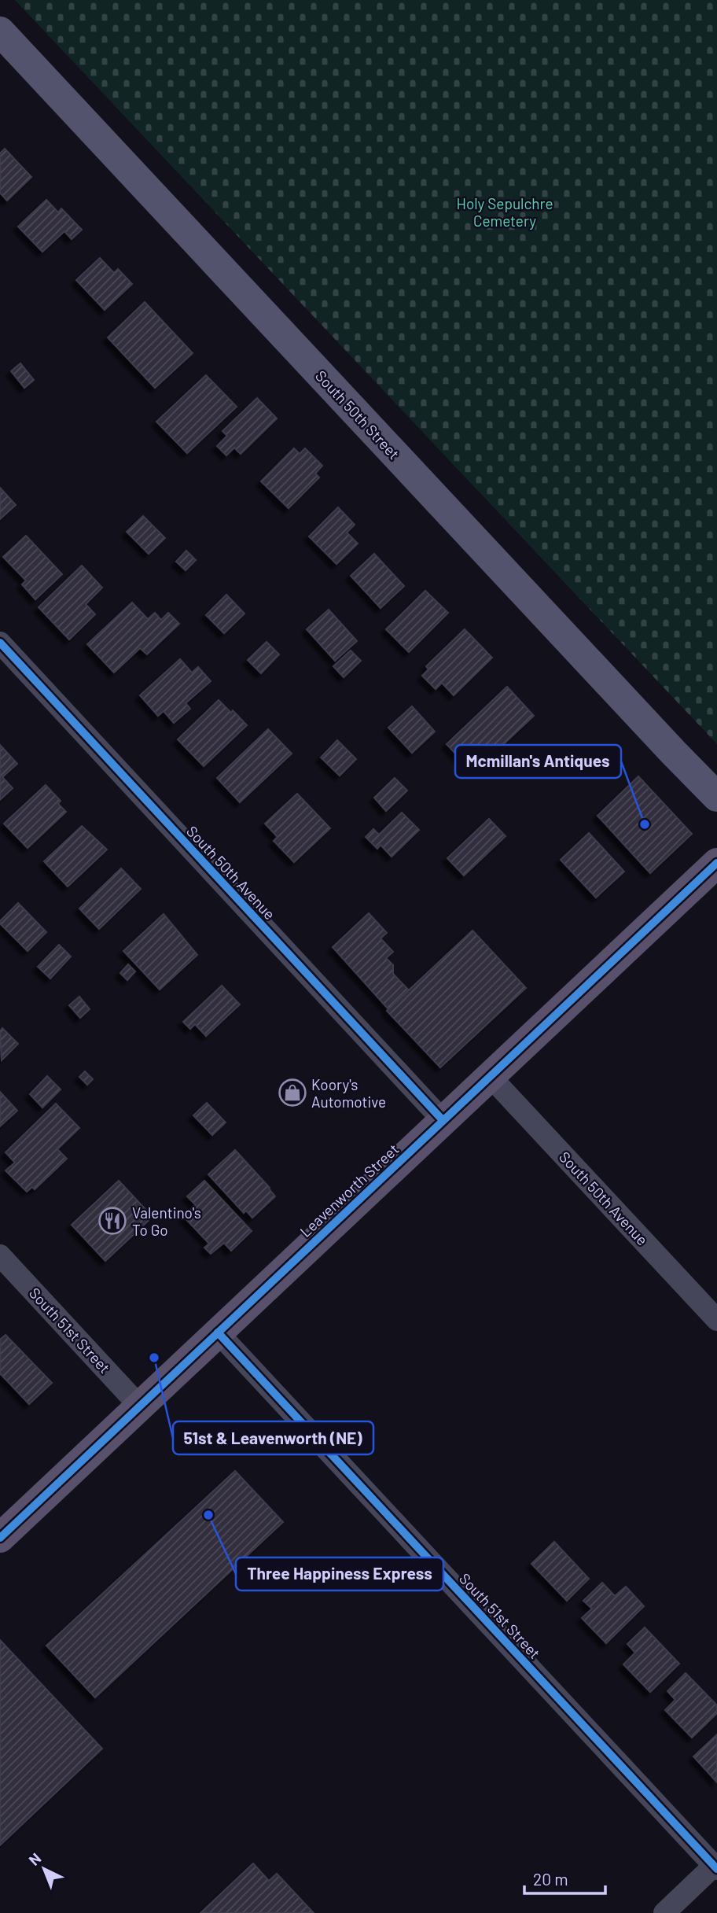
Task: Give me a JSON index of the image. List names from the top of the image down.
{
  "streets": {
    "main road": ["South 50th Street", "Leavenworth Street"],
    "street": ["South 50th Avenue", "South 51st Street"]
  },
  "crossings": [
    ["South 50th Avenue", "Leavenworth Street"],
    ["Leavenworth Street", "South 51st Street"]
  ],
  "parks": ["Holy Sepulchre Cemetery"],
  "places": {
    "other": ["Mcmillan's Antiques", "51st & Leavenworth (NE)", "Three Happiness Express"],
    "shop": ["Koory's Automotive"],
    "restaurant": ["Valentino's To Go"]
  },
  "scale_bar": "20 m",
  "north": "top left"
}
